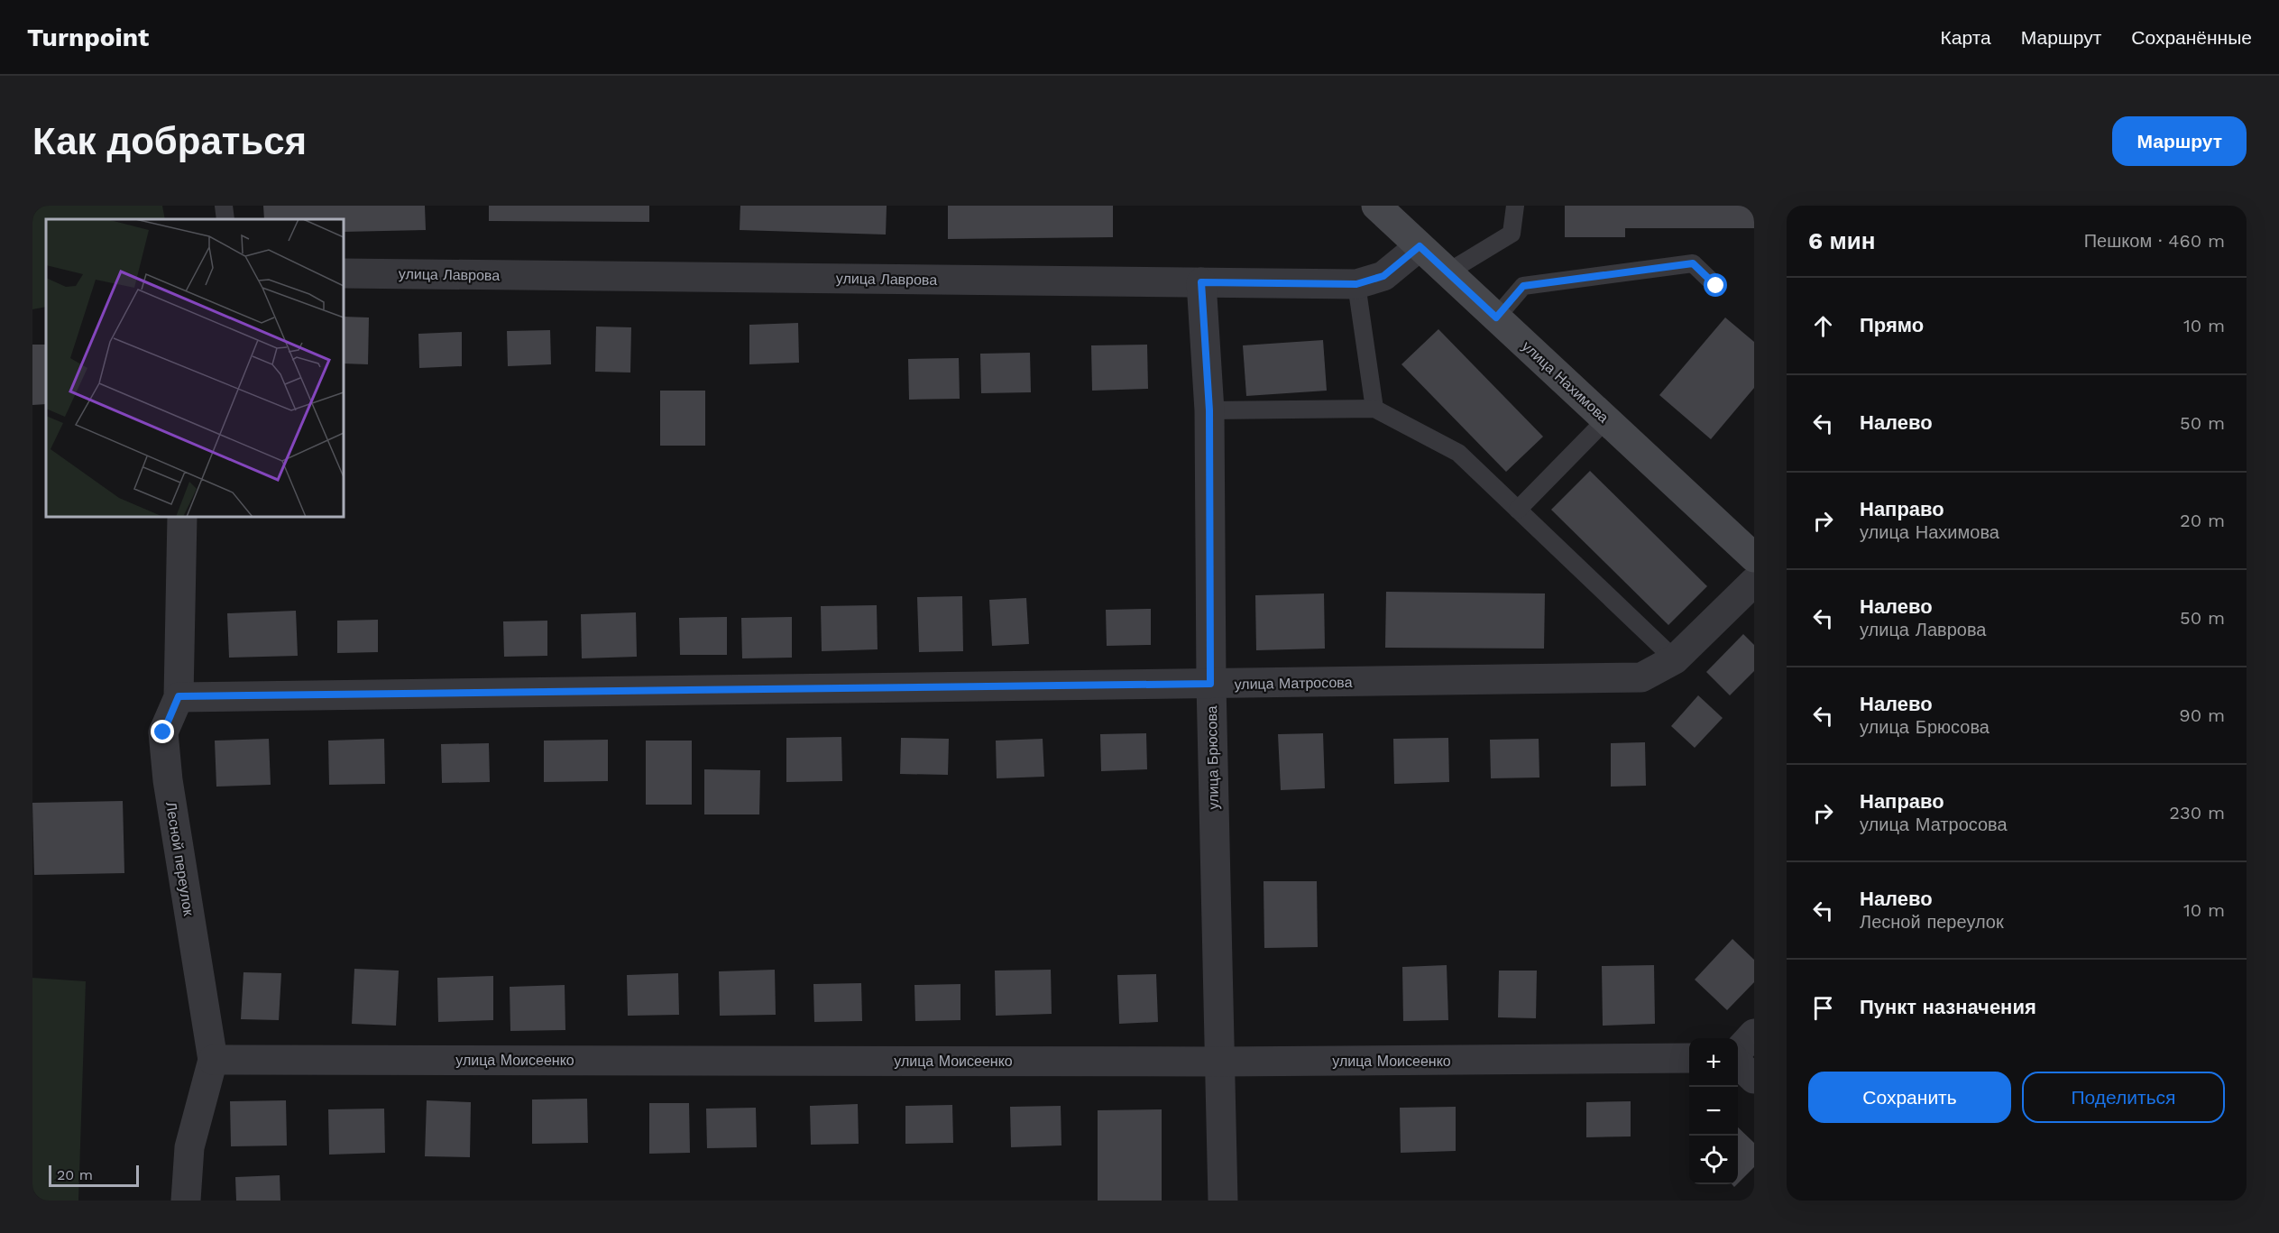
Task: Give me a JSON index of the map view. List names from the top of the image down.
{
  "streets": {
    "street": [
      "улица Лаврова",
      "улица Нахимова",
      "улица Матросова",
      "улица Брюсова",
      "Лесной переулок",
      "улица Моисеенко"
    ]
  },
  "crossings": [
    ["улица Лаврова", "улица Нахимова"],
    ["улица Лаврова", "улица Брюсова"],
    ["улица Матросова", "улица Брюсова"],
    ["улица Матросова", "Лесной переулок"],
    ["улица Брюсова", "улица Моисеенко"],
    ["Лесной переулок", "улица Моисеенко"]
  ],
  "scale_bar": "20 m",
  "page": {
    "header": "Turnpoint",
    "nav": ["Карта", "Маршрут", "Сохранённые"],
    "buttons": [
      "Маршрут",
      ["Сохранить", "Поделиться"]
    ],
    "title": "Как добраться",
    "heading": ["6 мин", "Пешком · 460 m"],
    "list": [
      ["Прямо", "10 m"],
      ["Налево", "50 m"],
      ["Направо", "улица Нахимова", "20 m"],
      ["Налево", "улица Лаврова", "50 m"],
      ["Налево", "улица Брюсова", "90 m"],
      ["Направо", "улица Матросова", "230 m"],
      ["Налево", "Лесной переулок", "10 m"],
      "Пункт назначения"
    ],
    "map_buttons": ["+", "−"],
    "scale": "20 m"
  }
}
